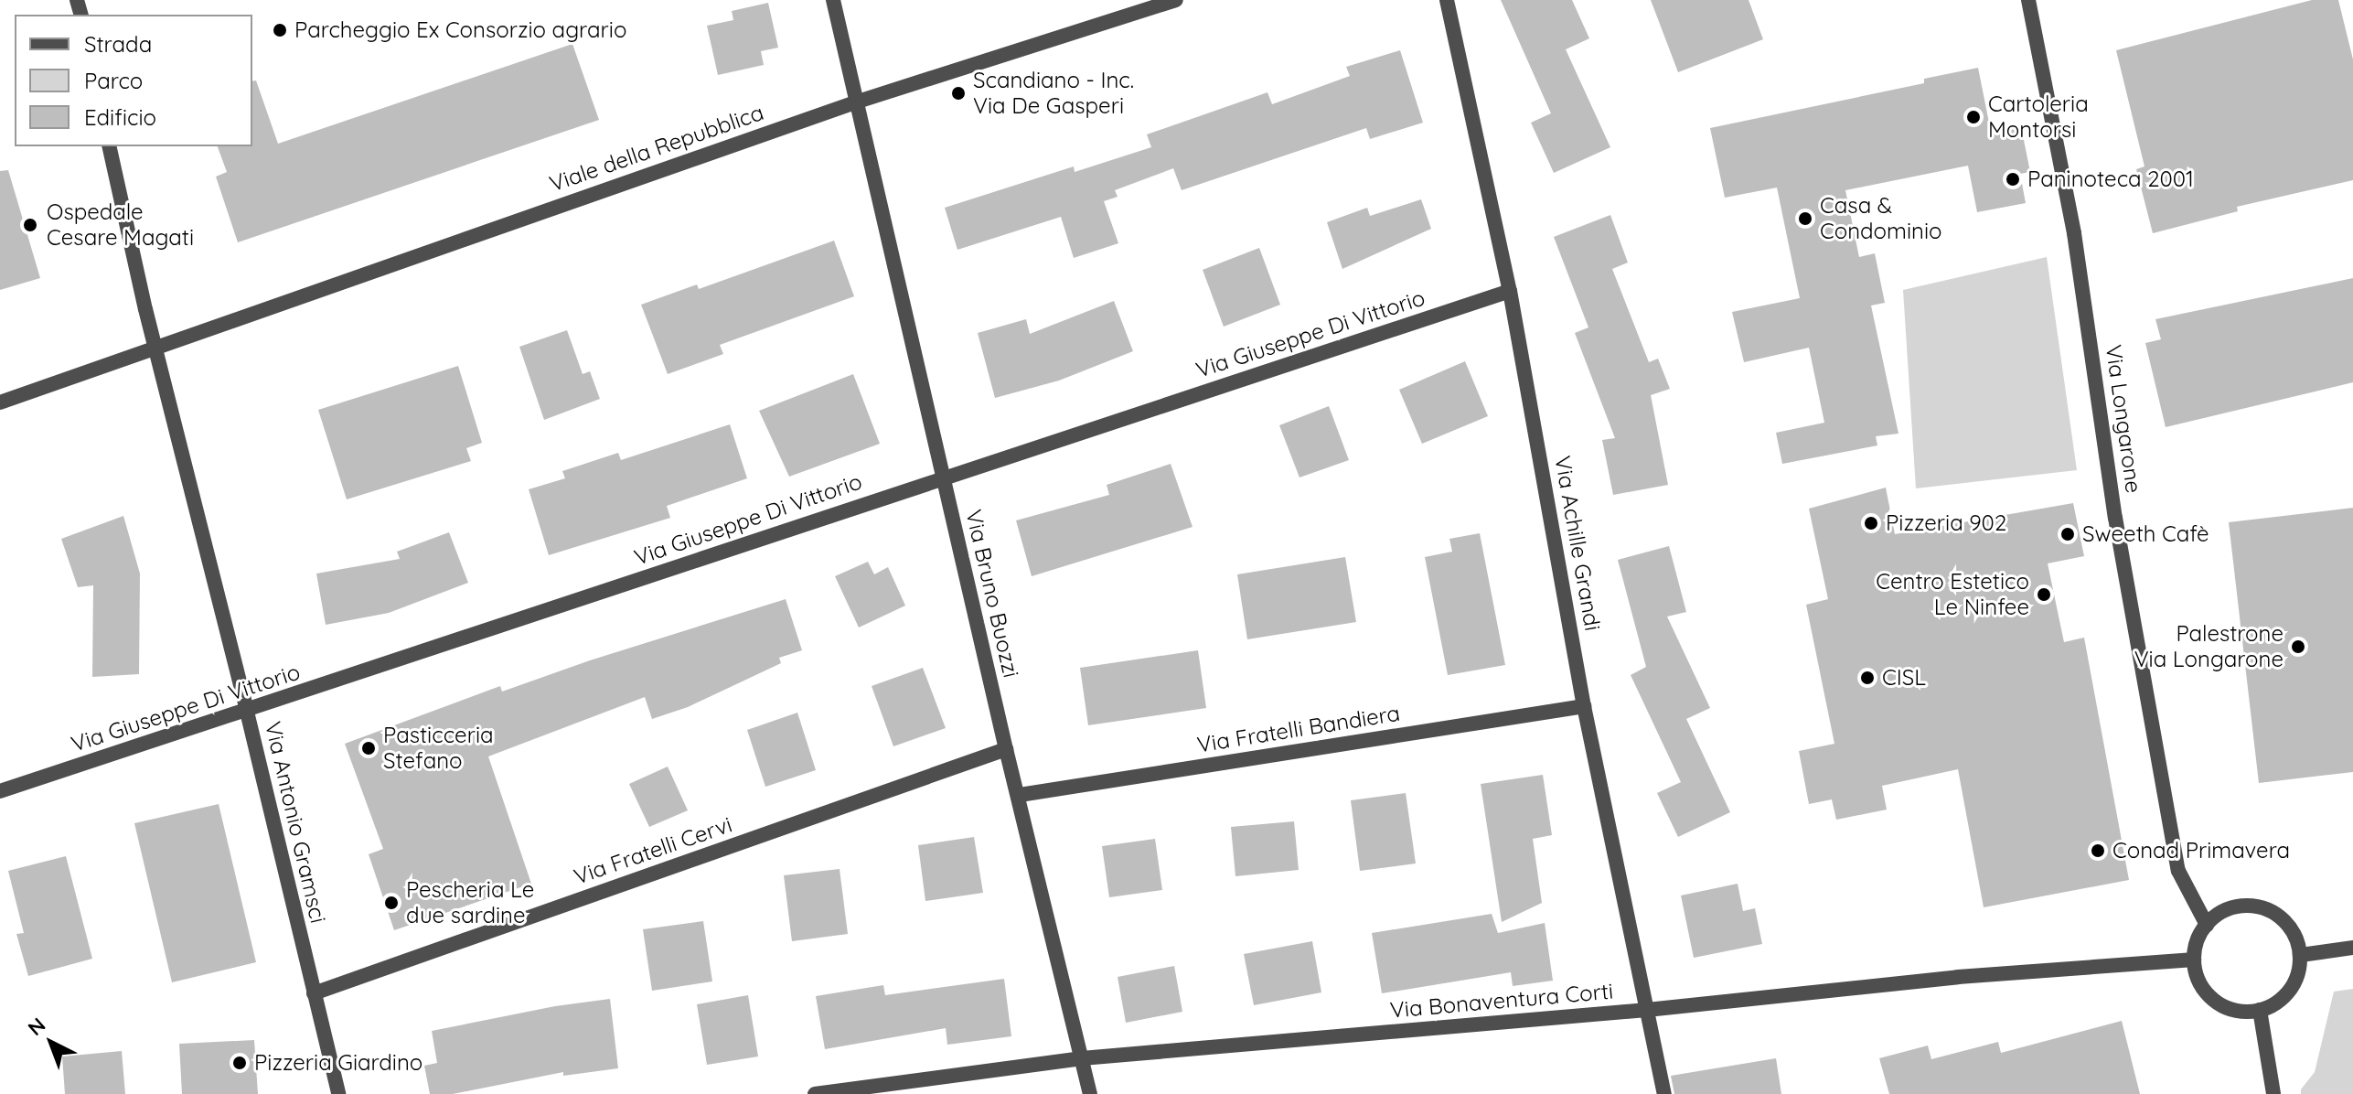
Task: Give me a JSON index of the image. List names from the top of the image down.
{
  "streets": {
    "street": [
      "Viale della Repubblica",
      "Via Giuseppe Di Vittorio",
      "Via Longarone",
      "Via Achille Grandi",
      "Via Bruno Buozzi",
      "Via Fratelli Bandiera",
      "Via Antonio Gramsci",
      "Via Fratelli Cervi",
      "Via Bonaventura Corti"
    ]
  },
  "crossings": [
    ["Viale della Repubblica", "Via Bruno Buozzi"],
    ["Viale della Repubblica", "Via Antonio Gramsci"],
    ["Via Giuseppe Di Vittorio", "Via Achille Grandi"],
    ["Via Giuseppe Di Vittorio", "Via Bruno Buozzi"],
    ["Via Giuseppe Di Vittorio", "Via Antonio Gramsci"],
    ["Via Longarone", "Via Bonaventura Corti"],
    ["Via Achille Grandi", "Via Fratelli Bandiera"],
    ["Via Achille Grandi", "Via Bonaventura Corti"],
    ["Via Bruno Buozzi", "Via Fratelli Bandiera"],
    ["Via Bruno Buozzi", "Via Fratelli Cervi"],
    ["Via Bruno Buozzi", "Via Bonaventura Corti"],
    ["Via Antonio Gramsci", "Via Fratelli Cervi"]
  ],
  "places": [
    "Parcheggio Ex Consorzio agrario",
    "Scandiano - Inc. Via De Gasperi",
    "Cartoleria Montorsi",
    "Paninoteca 2001",
    "Casa & Condominio",
    "Ospedale Cesare Magati",
    "Pizzeria 902",
    "Sweeth Cafè",
    "Centro Estetico Le Ninfee",
    "Palestrone Via Longarone",
    "CISL",
    "Pasticceria Stefano",
    "Conad Primavera",
    "Pescheria Le due sardine",
    "Pizzeria Giardino"
  ],
  "legend": ["Strada", "Parco", "Edificio"],
  "north": "top left"
}
